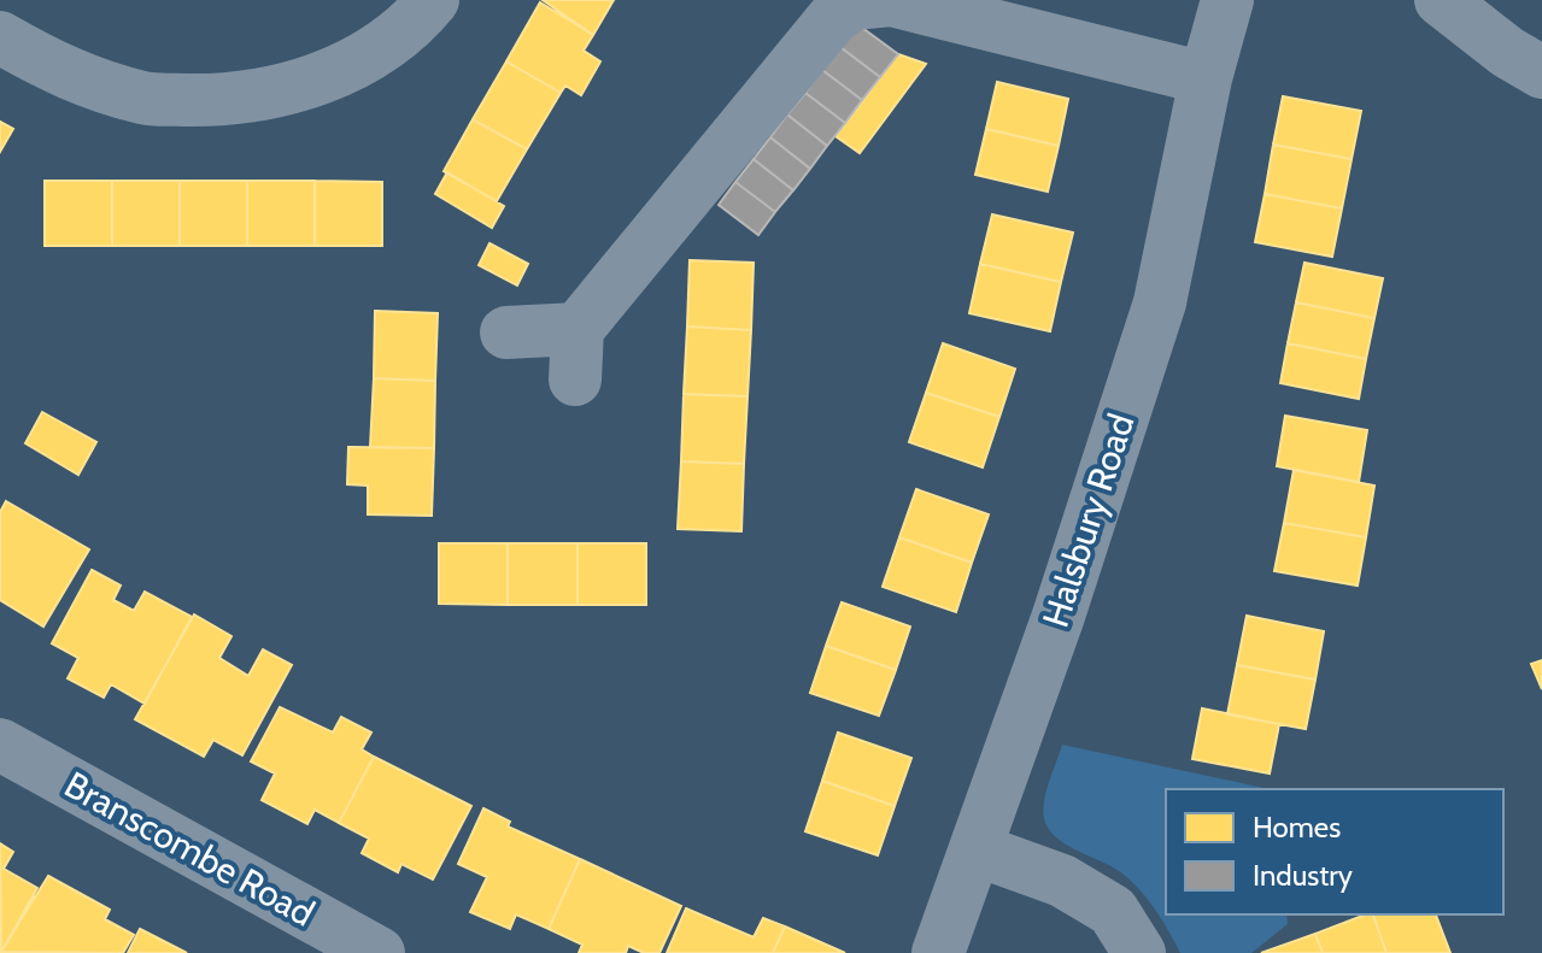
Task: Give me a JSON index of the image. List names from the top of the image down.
{
  "streets": {
    "street": ["Halsbury Road", "Branscombe Road"]
  },
  "legend": ["Homes", "Industry"]
}
